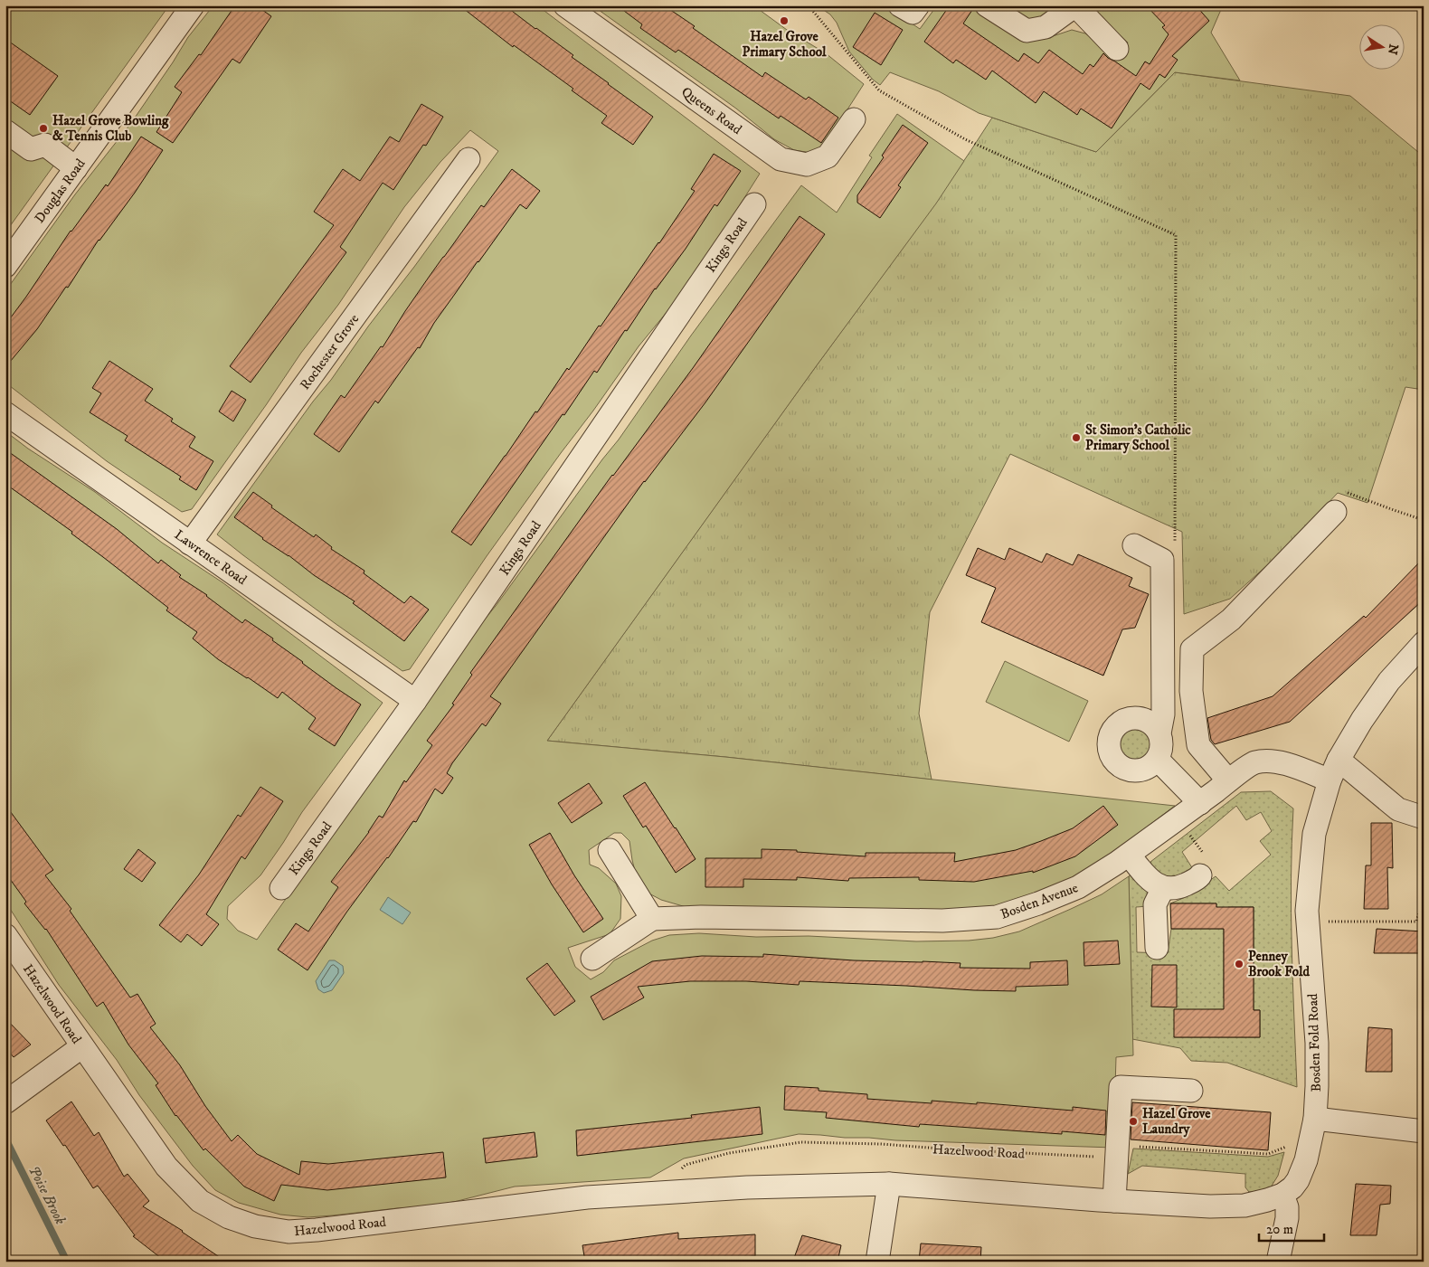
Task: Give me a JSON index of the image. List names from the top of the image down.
{
  "streets": {
    "street": [
      "Queens Road",
      "Douglas Road",
      "Kings Road",
      "Rochester Grove",
      "Lawrence Road",
      "Bosden Avenue",
      "Hazelwood Road",
      "Bosden Fold Road"
    ]
  },
  "crossings": [
    ["Kings Road", "Lawrence Road"],
    ["Rochester Grove", "Lawrence Road"],
    ["Bosden Avenue", "Bosden Fold Road"],
    ["Hazelwood Road", "Bosden Fold Road"]
  ],
  "water": ["Poise Brook"],
  "places": [
    "Hazel Grove Primary School",
    "Hazel Grove Bowling & Tennis Club",
    "St Simon's Catholic Primary School",
    "Penney Brook Fold",
    "Hazel Grove Laundry"
  ],
  "scale_bar": "20 m",
  "north": "right"
}
